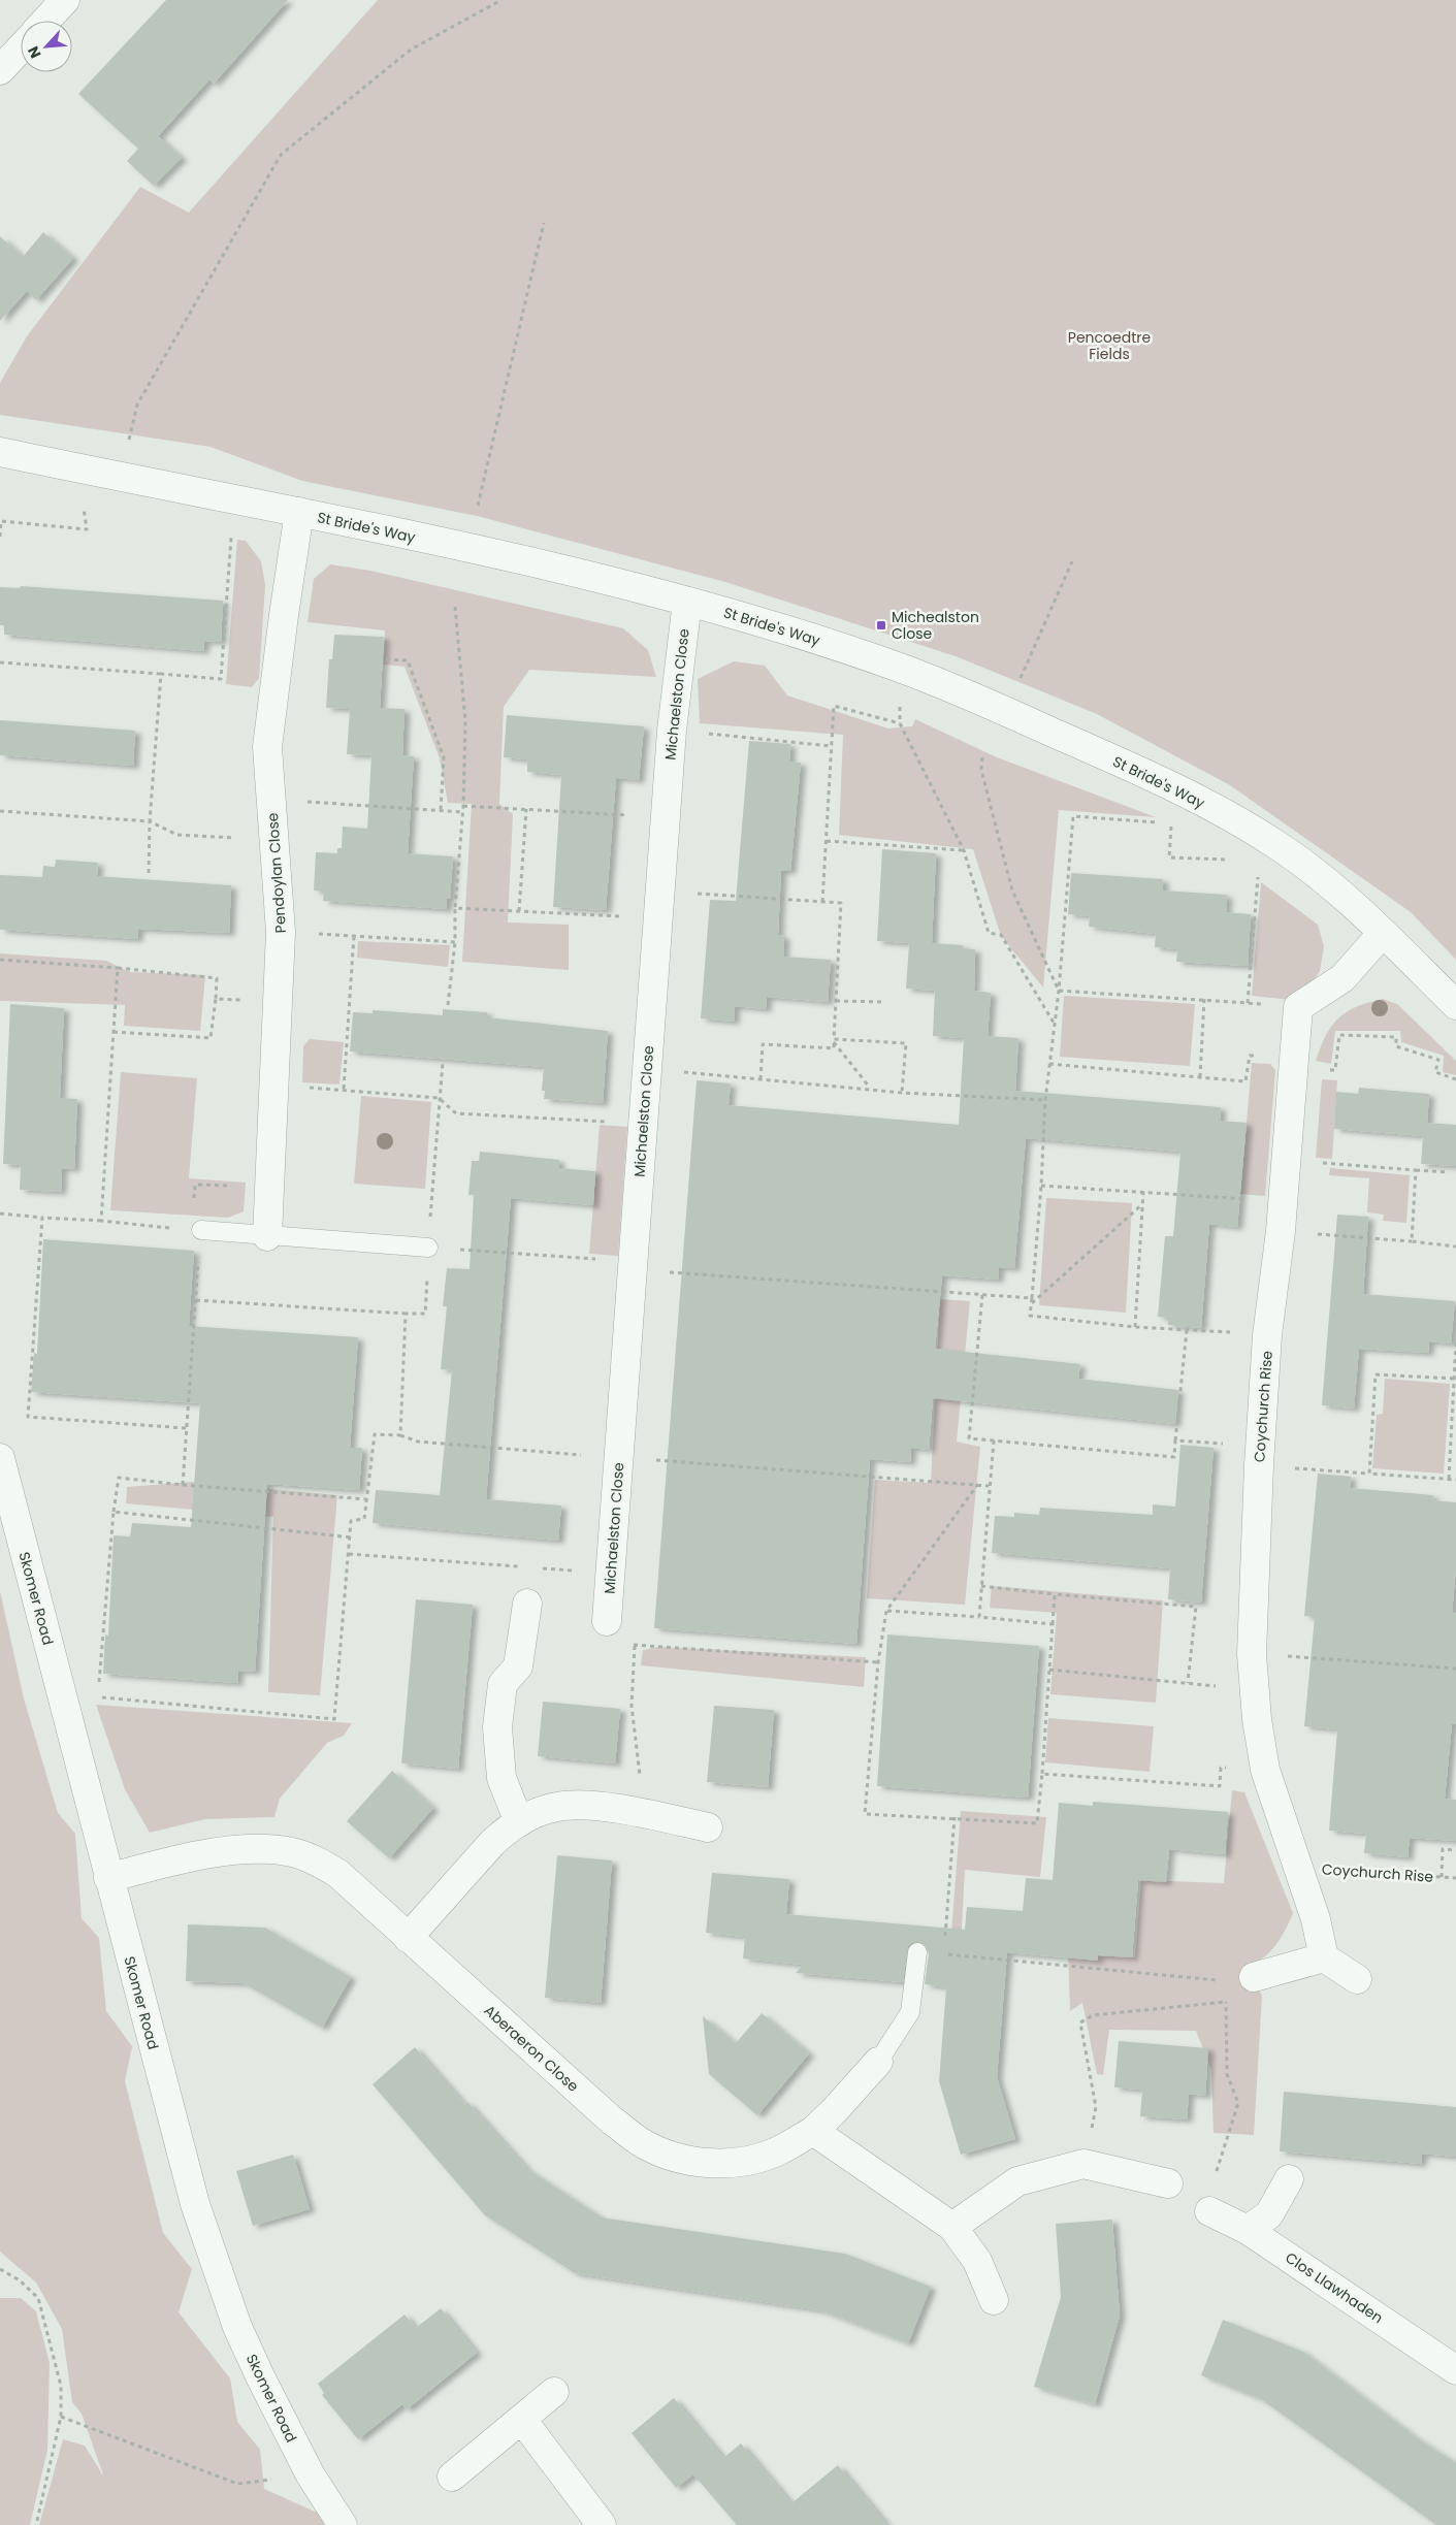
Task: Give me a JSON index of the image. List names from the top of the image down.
{
  "streets": {
    "street": [
      "St Bride's Way",
      "Michaelston Close",
      "Pendoylan Close",
      "Coychurch Rise",
      "Skomer Road",
      "Aberaeron Close",
      "Clos Llawhaden"
    ]
  },
  "crossings": [
    ["St Bride's Way", "Michaelston Close"],
    ["St Bride's Way", "Pendoylan Close"],
    ["Skomer Road", "Aberaeron Close"]
  ],
  "parks": ["Pencoedtre Fields"],
  "places": {
    "transit": ["Michealston Close"]
  },
  "north": "bottom left"
}
